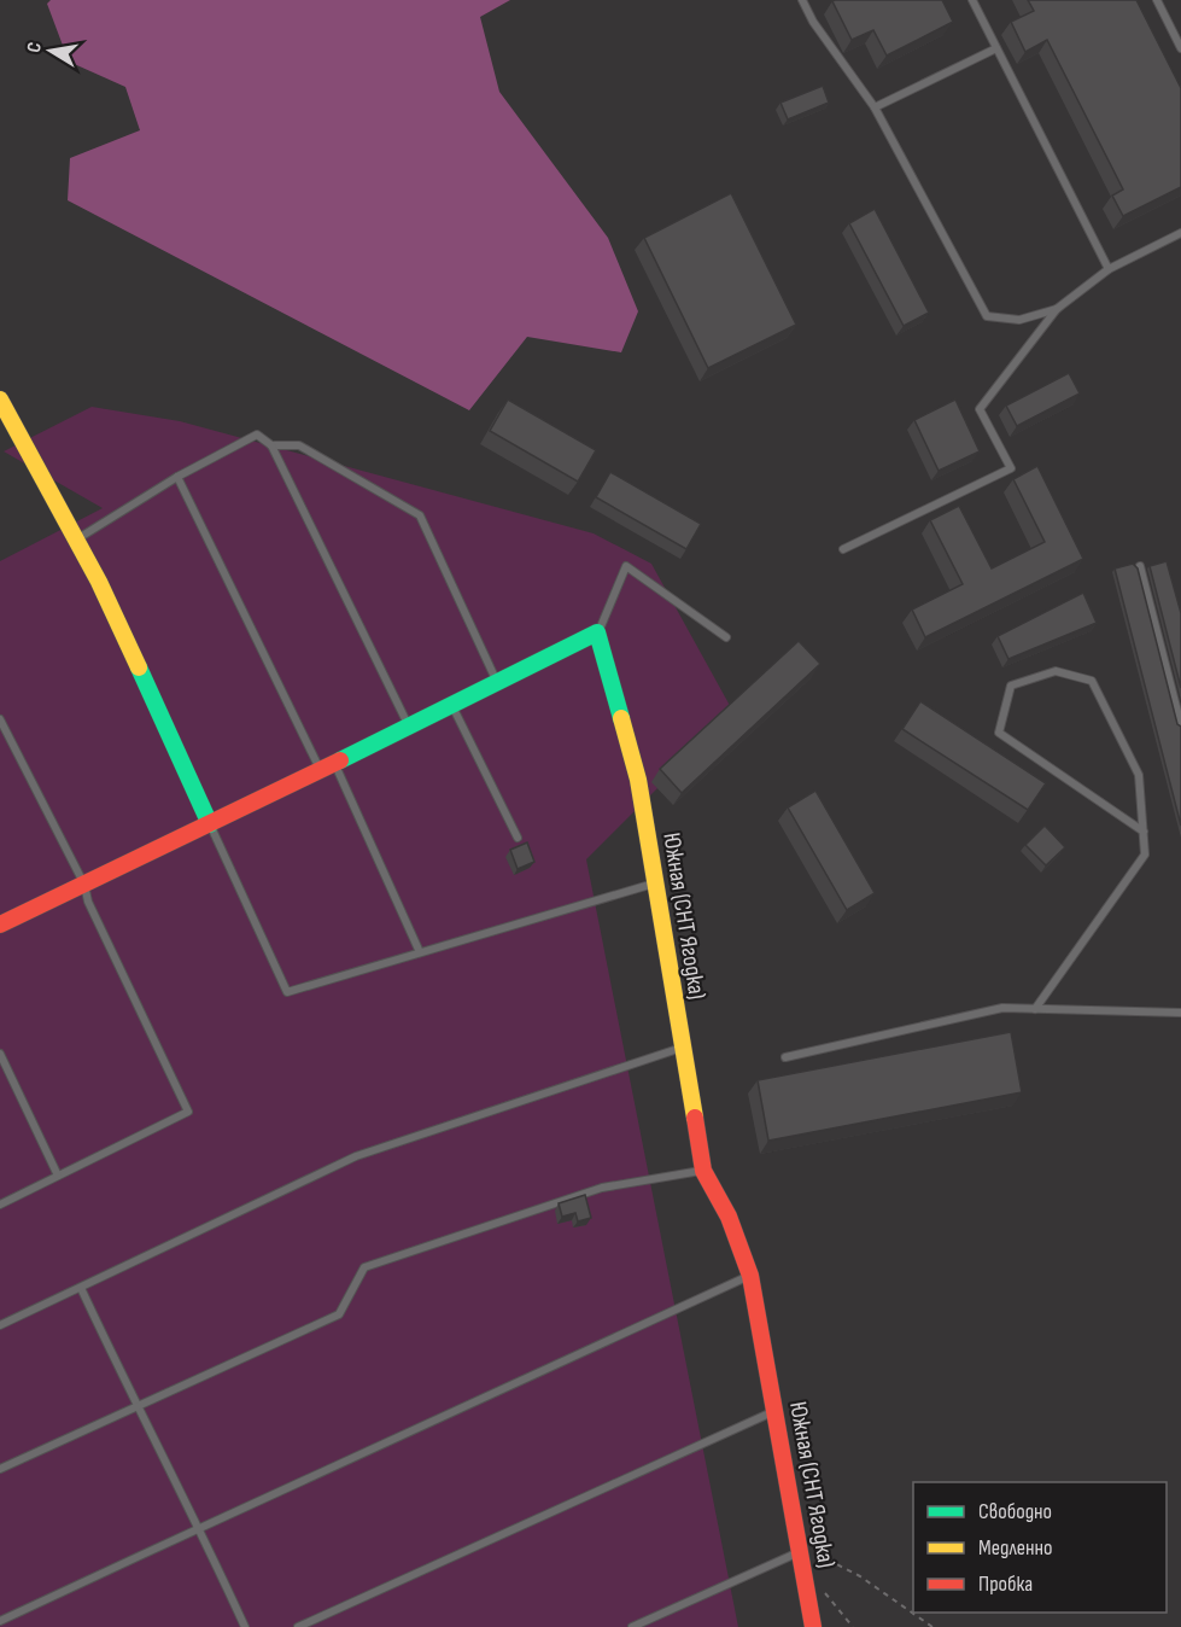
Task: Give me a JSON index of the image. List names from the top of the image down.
{
  "streets": {
    "street": ["Южная (СНТ Ягодка)"]
  },
  "legend": ["Свободно", "Медленно", "Пробка"],
  "north": "left"
}
